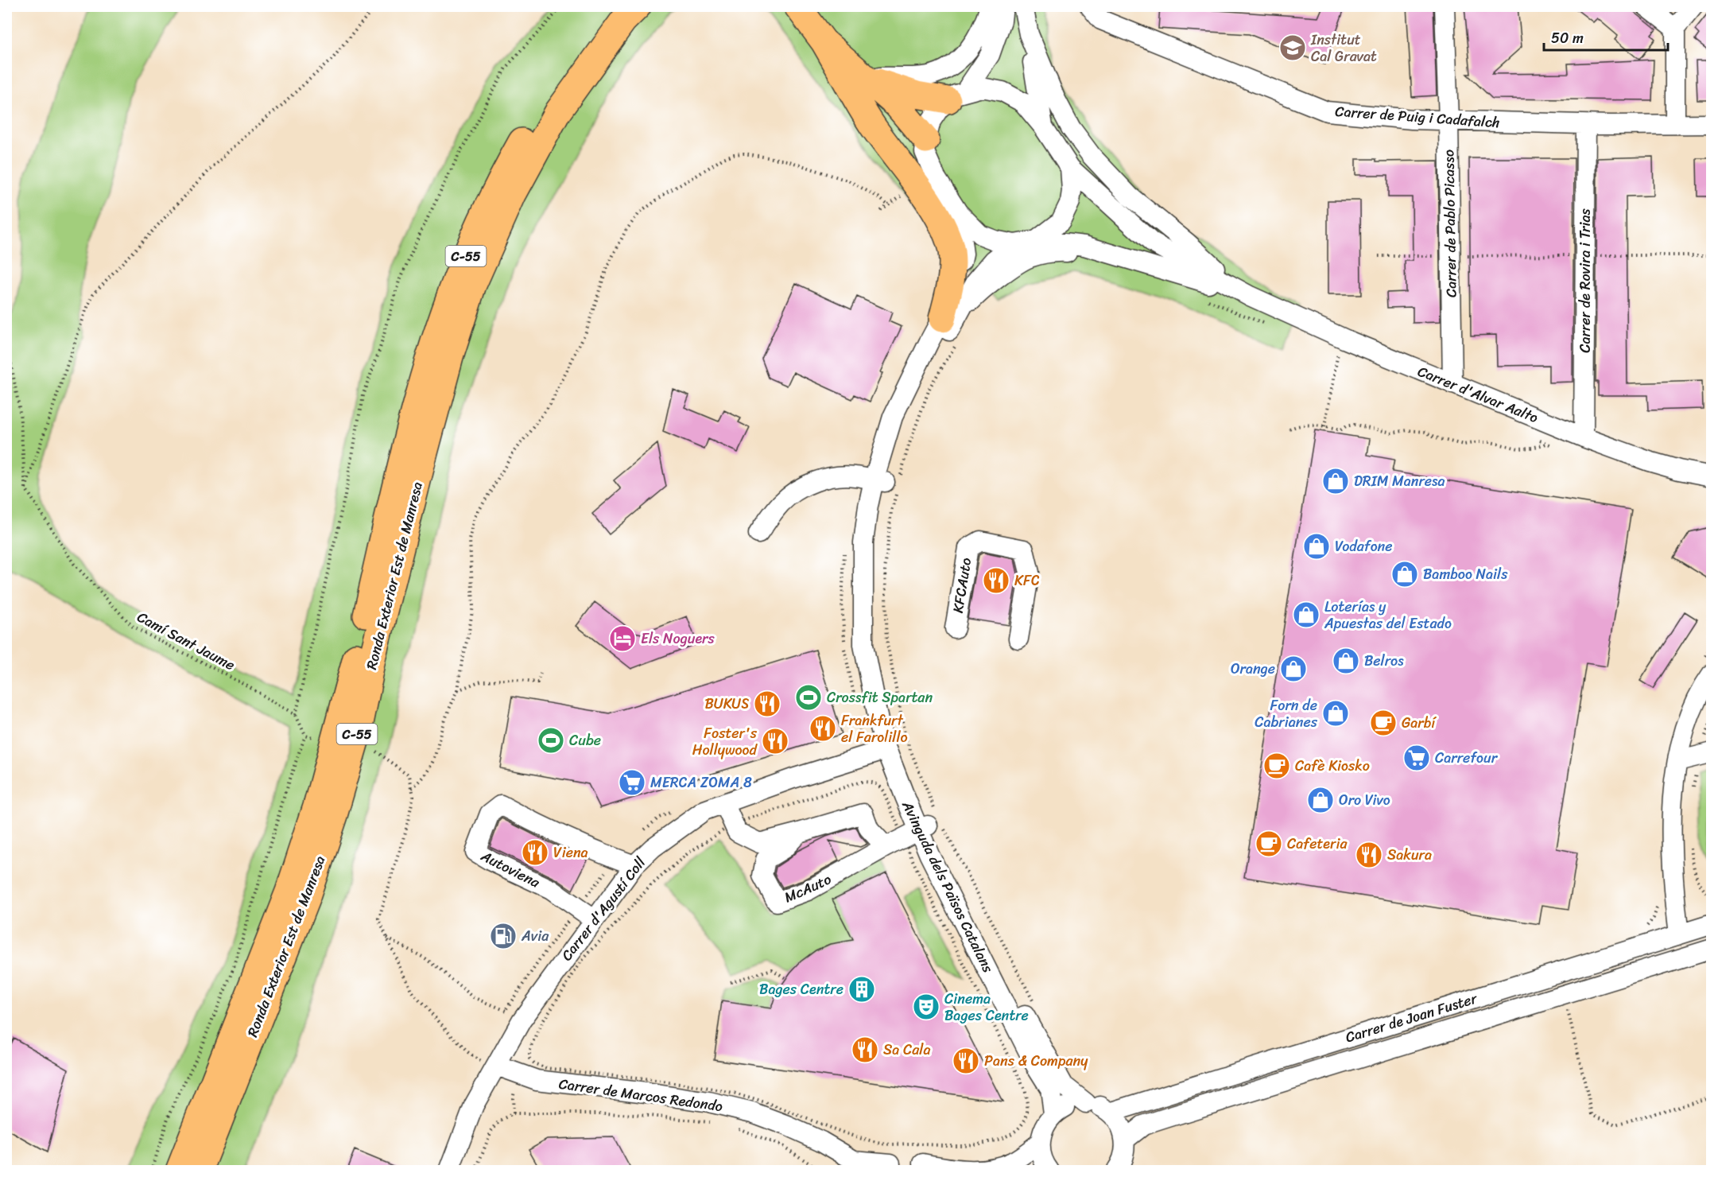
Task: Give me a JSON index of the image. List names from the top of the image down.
{
  "streets": {
    "highway": ["C-55", "Ronda Exterior Est de Manresa"],
    "street": [
      "Carrer de Puig i Cadafalch",
      "Carrer de Pablo Picasso",
      "Carrer de Rovira i Trias",
      "Carrer d'Alvar Aalto",
      "KFCAuto",
      "Autoviena",
      "Avinguda dels Països Catalans",
      "McAuto",
      "Carrer d'Agustí Coll",
      "Carrer de Joan Fuster",
      "Carrer de Marcos Redondo"
    ],
    "path": ["Camí Sant Jaume"]
  },
  "crossings": [
    ["Carrer de Puig i Cadafalch", "Carrer de Pablo Picasso"],
    ["Carrer de Puig i Cadafalch", "Carrer de Rovira i Trias"],
    ["Carrer de Pablo Picasso", "Carrer d'Alvar Aalto"],
    ["Carrer de Rovira i Trias", "Carrer d'Alvar Aalto"],
    ["Carrer d'Alvar Aalto", "Avinguda dels Països Catalans"],
    ["Autoviena", "Carrer d'Agustí Coll"],
    ["Avinguda dels Països Catalans", "McAuto"],
    ["Avinguda dels Països Catalans", "Carrer d'Agustí Coll"],
    ["Carrer d'Agustí Coll", "Carrer de Marcos Redondo"]
  ],
  "places": {
    "school or university": ["Institut Cal Gravat"],
    "shop": [
      "DRIM Manresa",
      "Vodafone",
      "Bamboo Nails",
      "Loterías y Apuestas del Estado",
      "Belros",
      "Orange",
      "Forn de Cabrianes",
      "Oro Vivo"
    ],
    "restaurant": [
      "KFC",
      "BUKUS",
      "Frankfurt el Farolillo",
      "Foster's Hollywood",
      "Viena",
      "Sakura",
      "Sa Cala",
      "Pans & Company"
    ],
    "hotel": ["Els Noguers"],
    "sports": ["Crossfit Spartan", "Cube"],
    "cafe": ["Garbí", "Cafè Kiosko", "Cafeteria"],
    "supermarket": ["Carrefour", "MERCA ZOMA 8"],
    "fuel station": ["Avia"],
    "building": ["Bages Centre"],
    "theatre": ["Cinema Bages Centre"]
  },
  "scale_bar": "50 m"
}
